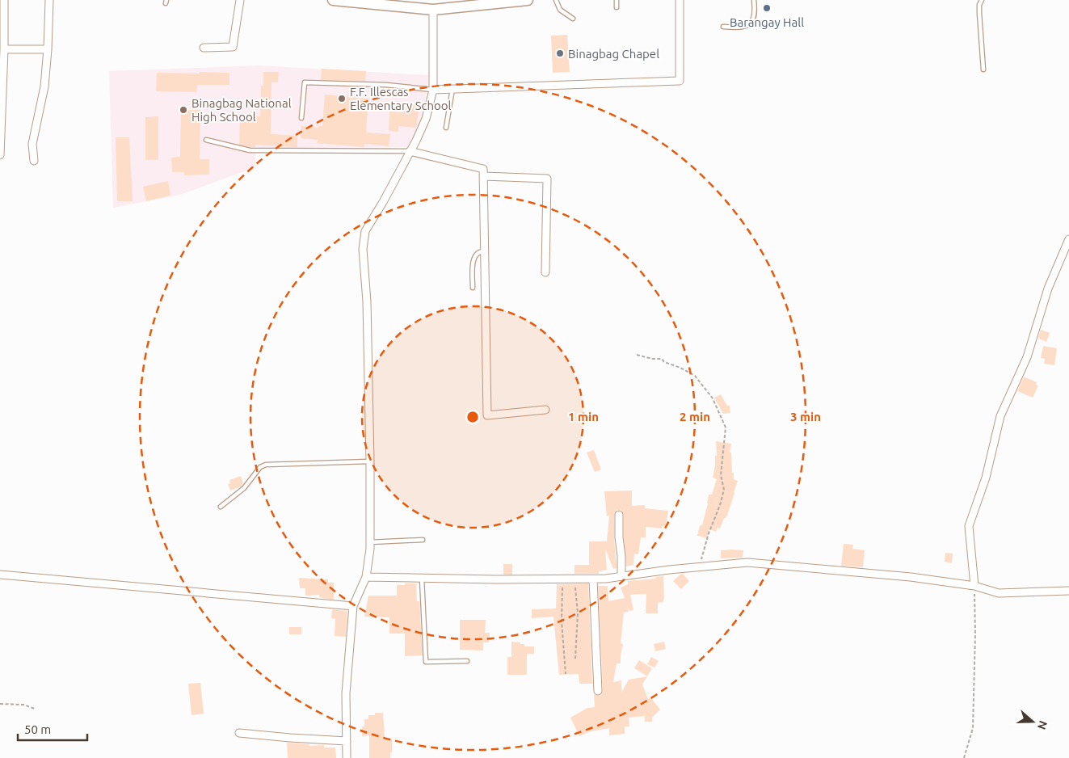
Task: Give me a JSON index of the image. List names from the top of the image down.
{
  "places": [
    "Barangay Hall",
    "Binagbag Chapel",
    "F.F. Illescas Elementary School",
    "Binagbag National High School"
  ],
  "scale_bar": "50 m",
  "north": "right",
  "rings": ["1 min", "2 min", "3 min"]
}
